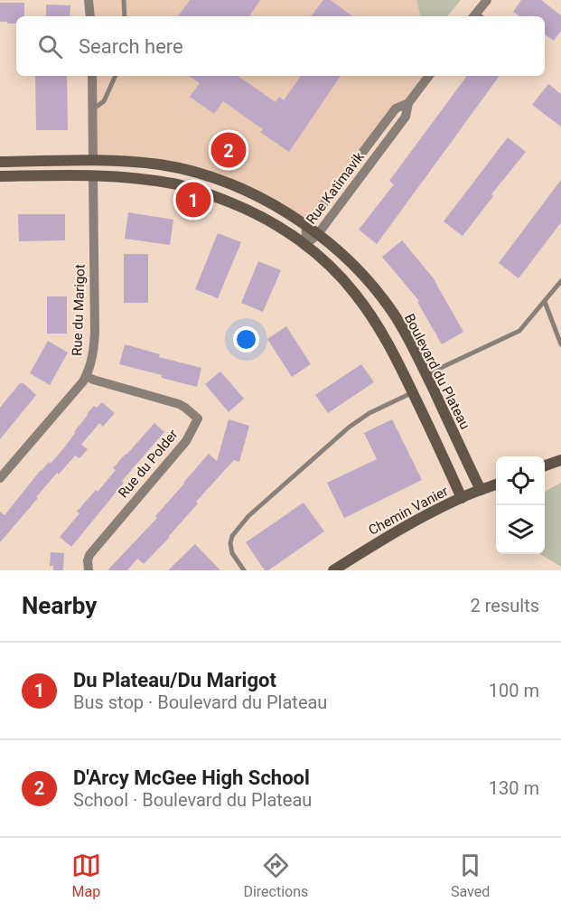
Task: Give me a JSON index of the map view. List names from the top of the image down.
{
  "streets": {
    "main road": ["Boulevard du Plateau", "Chemin Vanier"],
    "street": ["Rue Katimavik", "Rue du Marigot", "Rue du Polder"]
  },
  "crossings": [
    ["Rue Katimavik", "Boulevard du Plateau"],
    ["Rue du Marigot", "Rue du Polder"],
    ["Boulevard du Plateau", "Chemin Vanier"]
  ],
  "page": {
    "search": "Search here",
    "pins": ["2", "1"],
    "heading": ["Nearby", "2 results"],
    "list": [
      {
        "mark": "1",
        "name": "Du Plateau/Du Marigot",
        "note": "Bus stop · Boulevard du Plateau",
        "value": "100 m"
      },
      {
        "mark": "2",
        "name": "D'Arcy McGee High School",
        "note": "School · Boulevard du Plateau",
        "value": "130 m"
      }
    ],
    "nav": ["Map", "Directions", "Saved"]
  }
}
